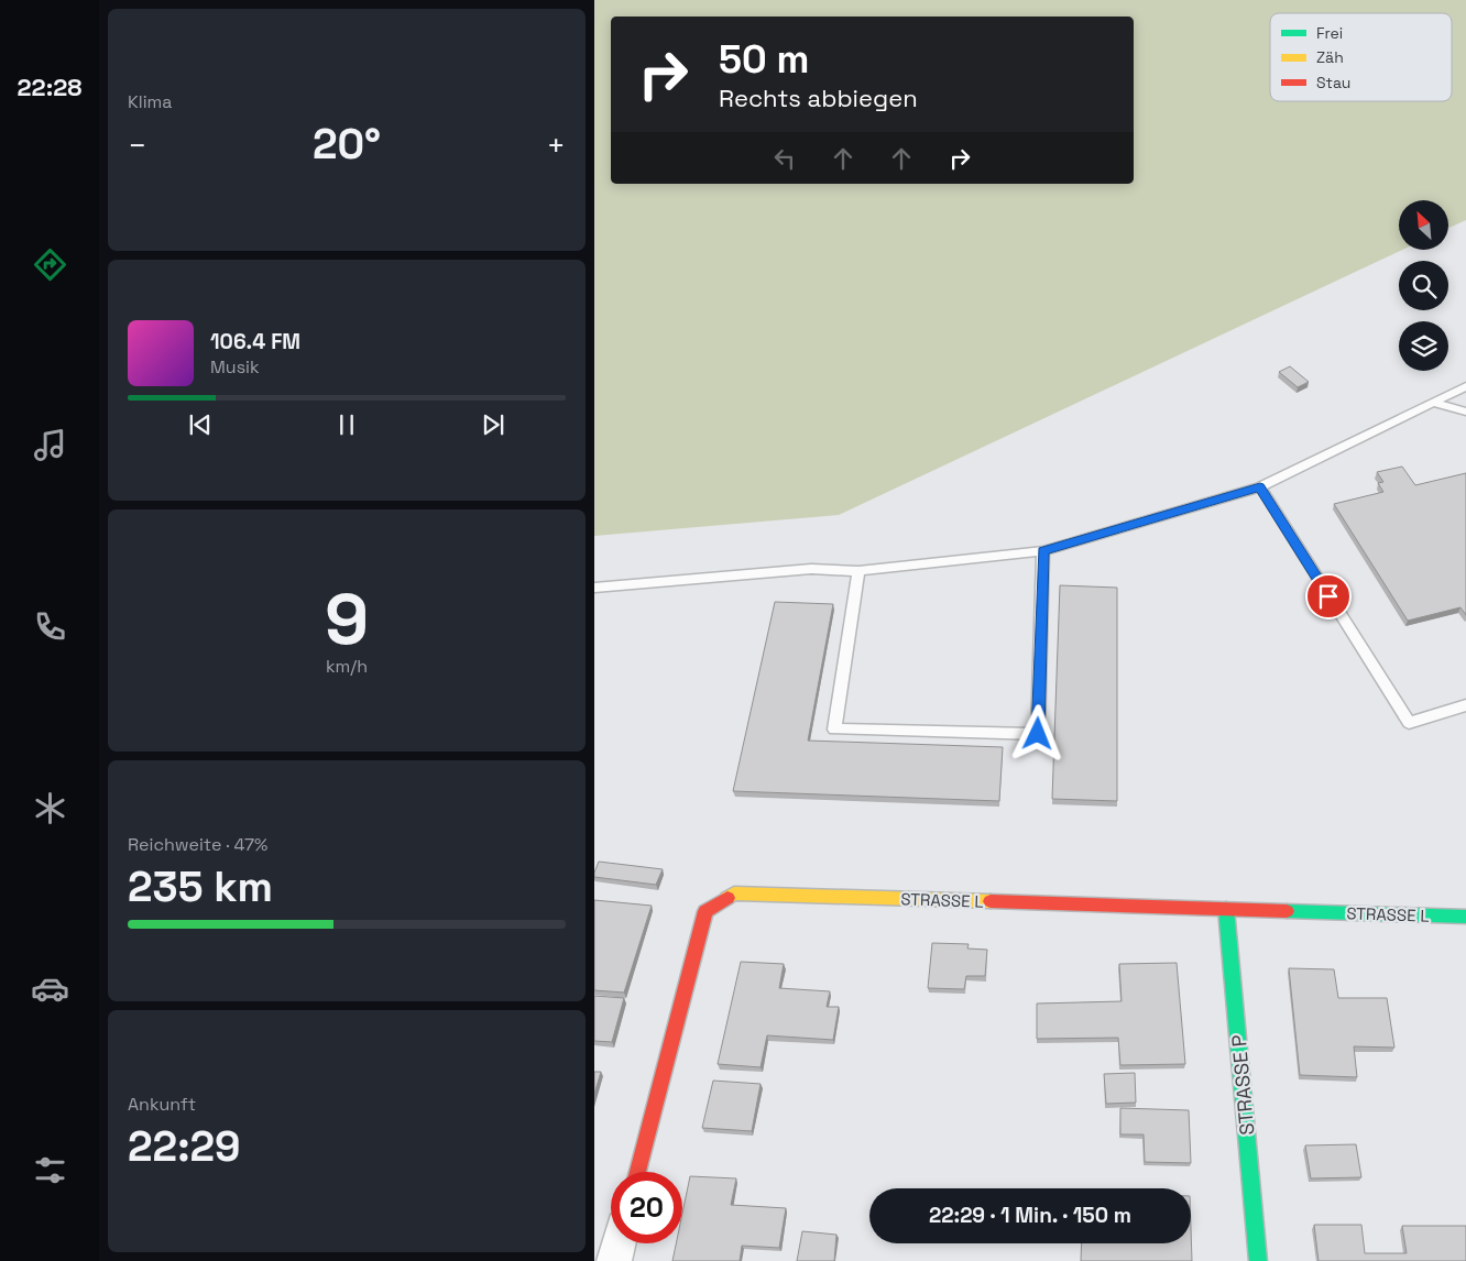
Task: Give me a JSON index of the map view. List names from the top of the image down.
{
  "streets": {
    "street": ["STRASSE L", "STRASSE P"]
  },
  "crossings": [
    ["STRASSE L", "STRASSE P"]
  ],
  "legend": ["Frei", "Zäh", "Stau"],
  "north": "top left",
  "page": {
    "tabs": "22:28",
    "tile": [
      "Klima",
      ["9", "km/h"],
      ["Reichweite · 47%", "235 km"],
      ["Ankunft", "22:29"]
    ],
    "turn": ["50 m", "Rechts abbiegen"],
    "heat": ["−", "20°", "+"],
    "song": ["106.4 FM", "Musik"],
    "limit": "20",
    "trip": "22:29 · 1 Min. · 150 m"
  }
}
